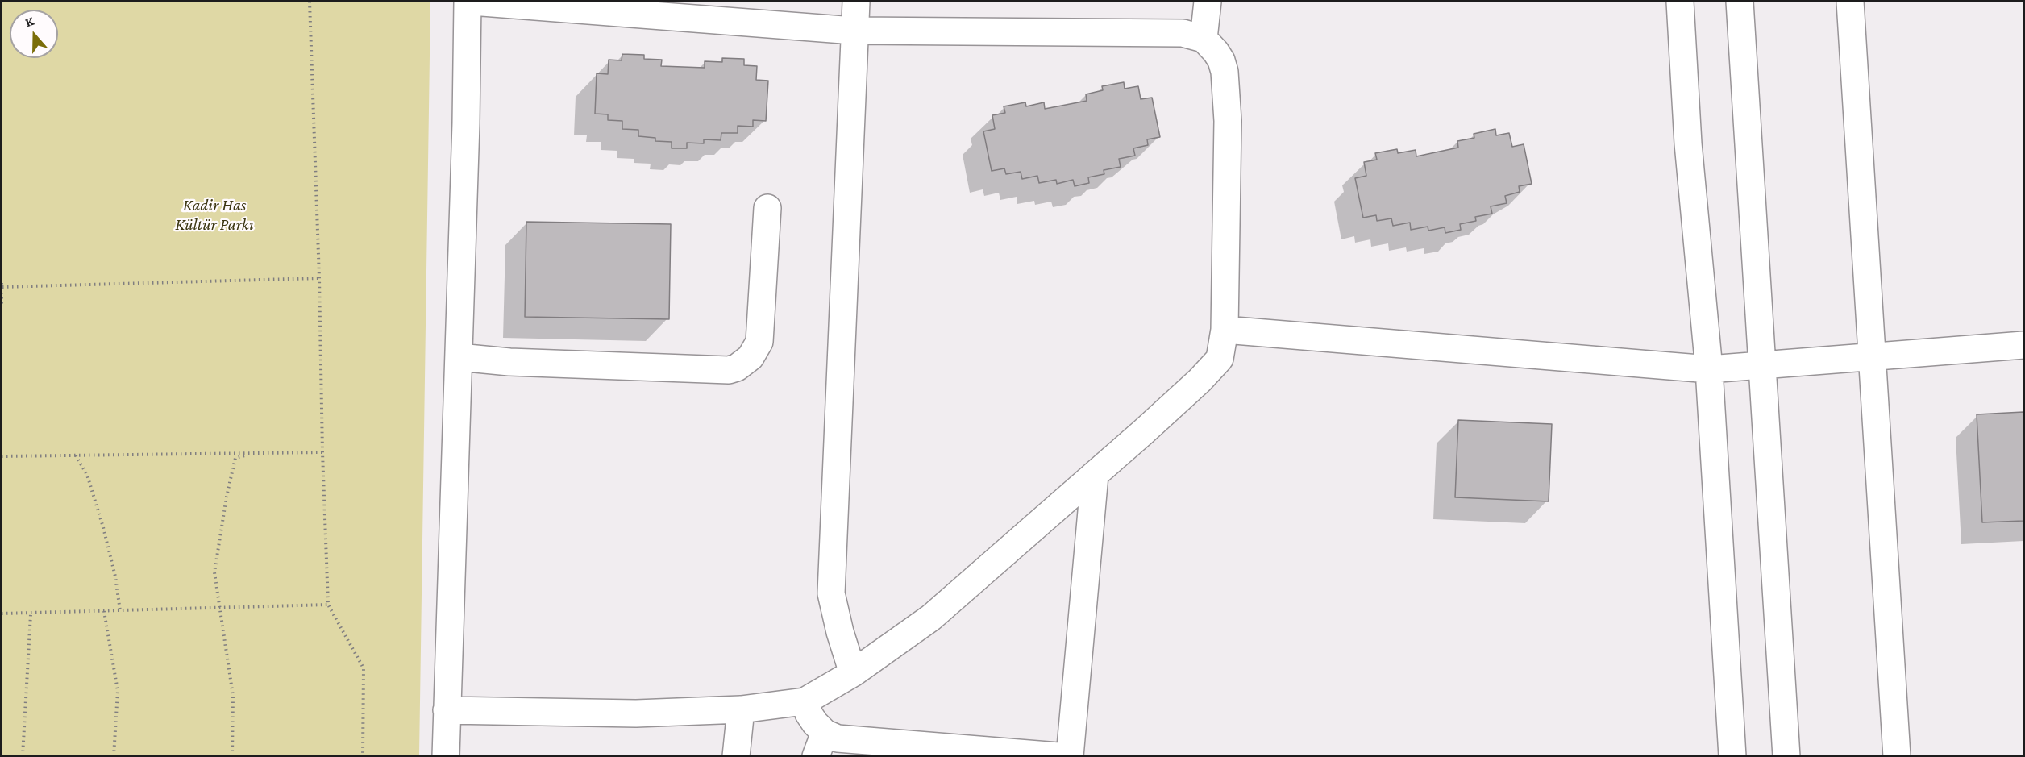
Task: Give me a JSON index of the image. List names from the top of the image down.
{
  "parks": ["Kadir Has Kültür Parkı"],
  "north": "top"
}
